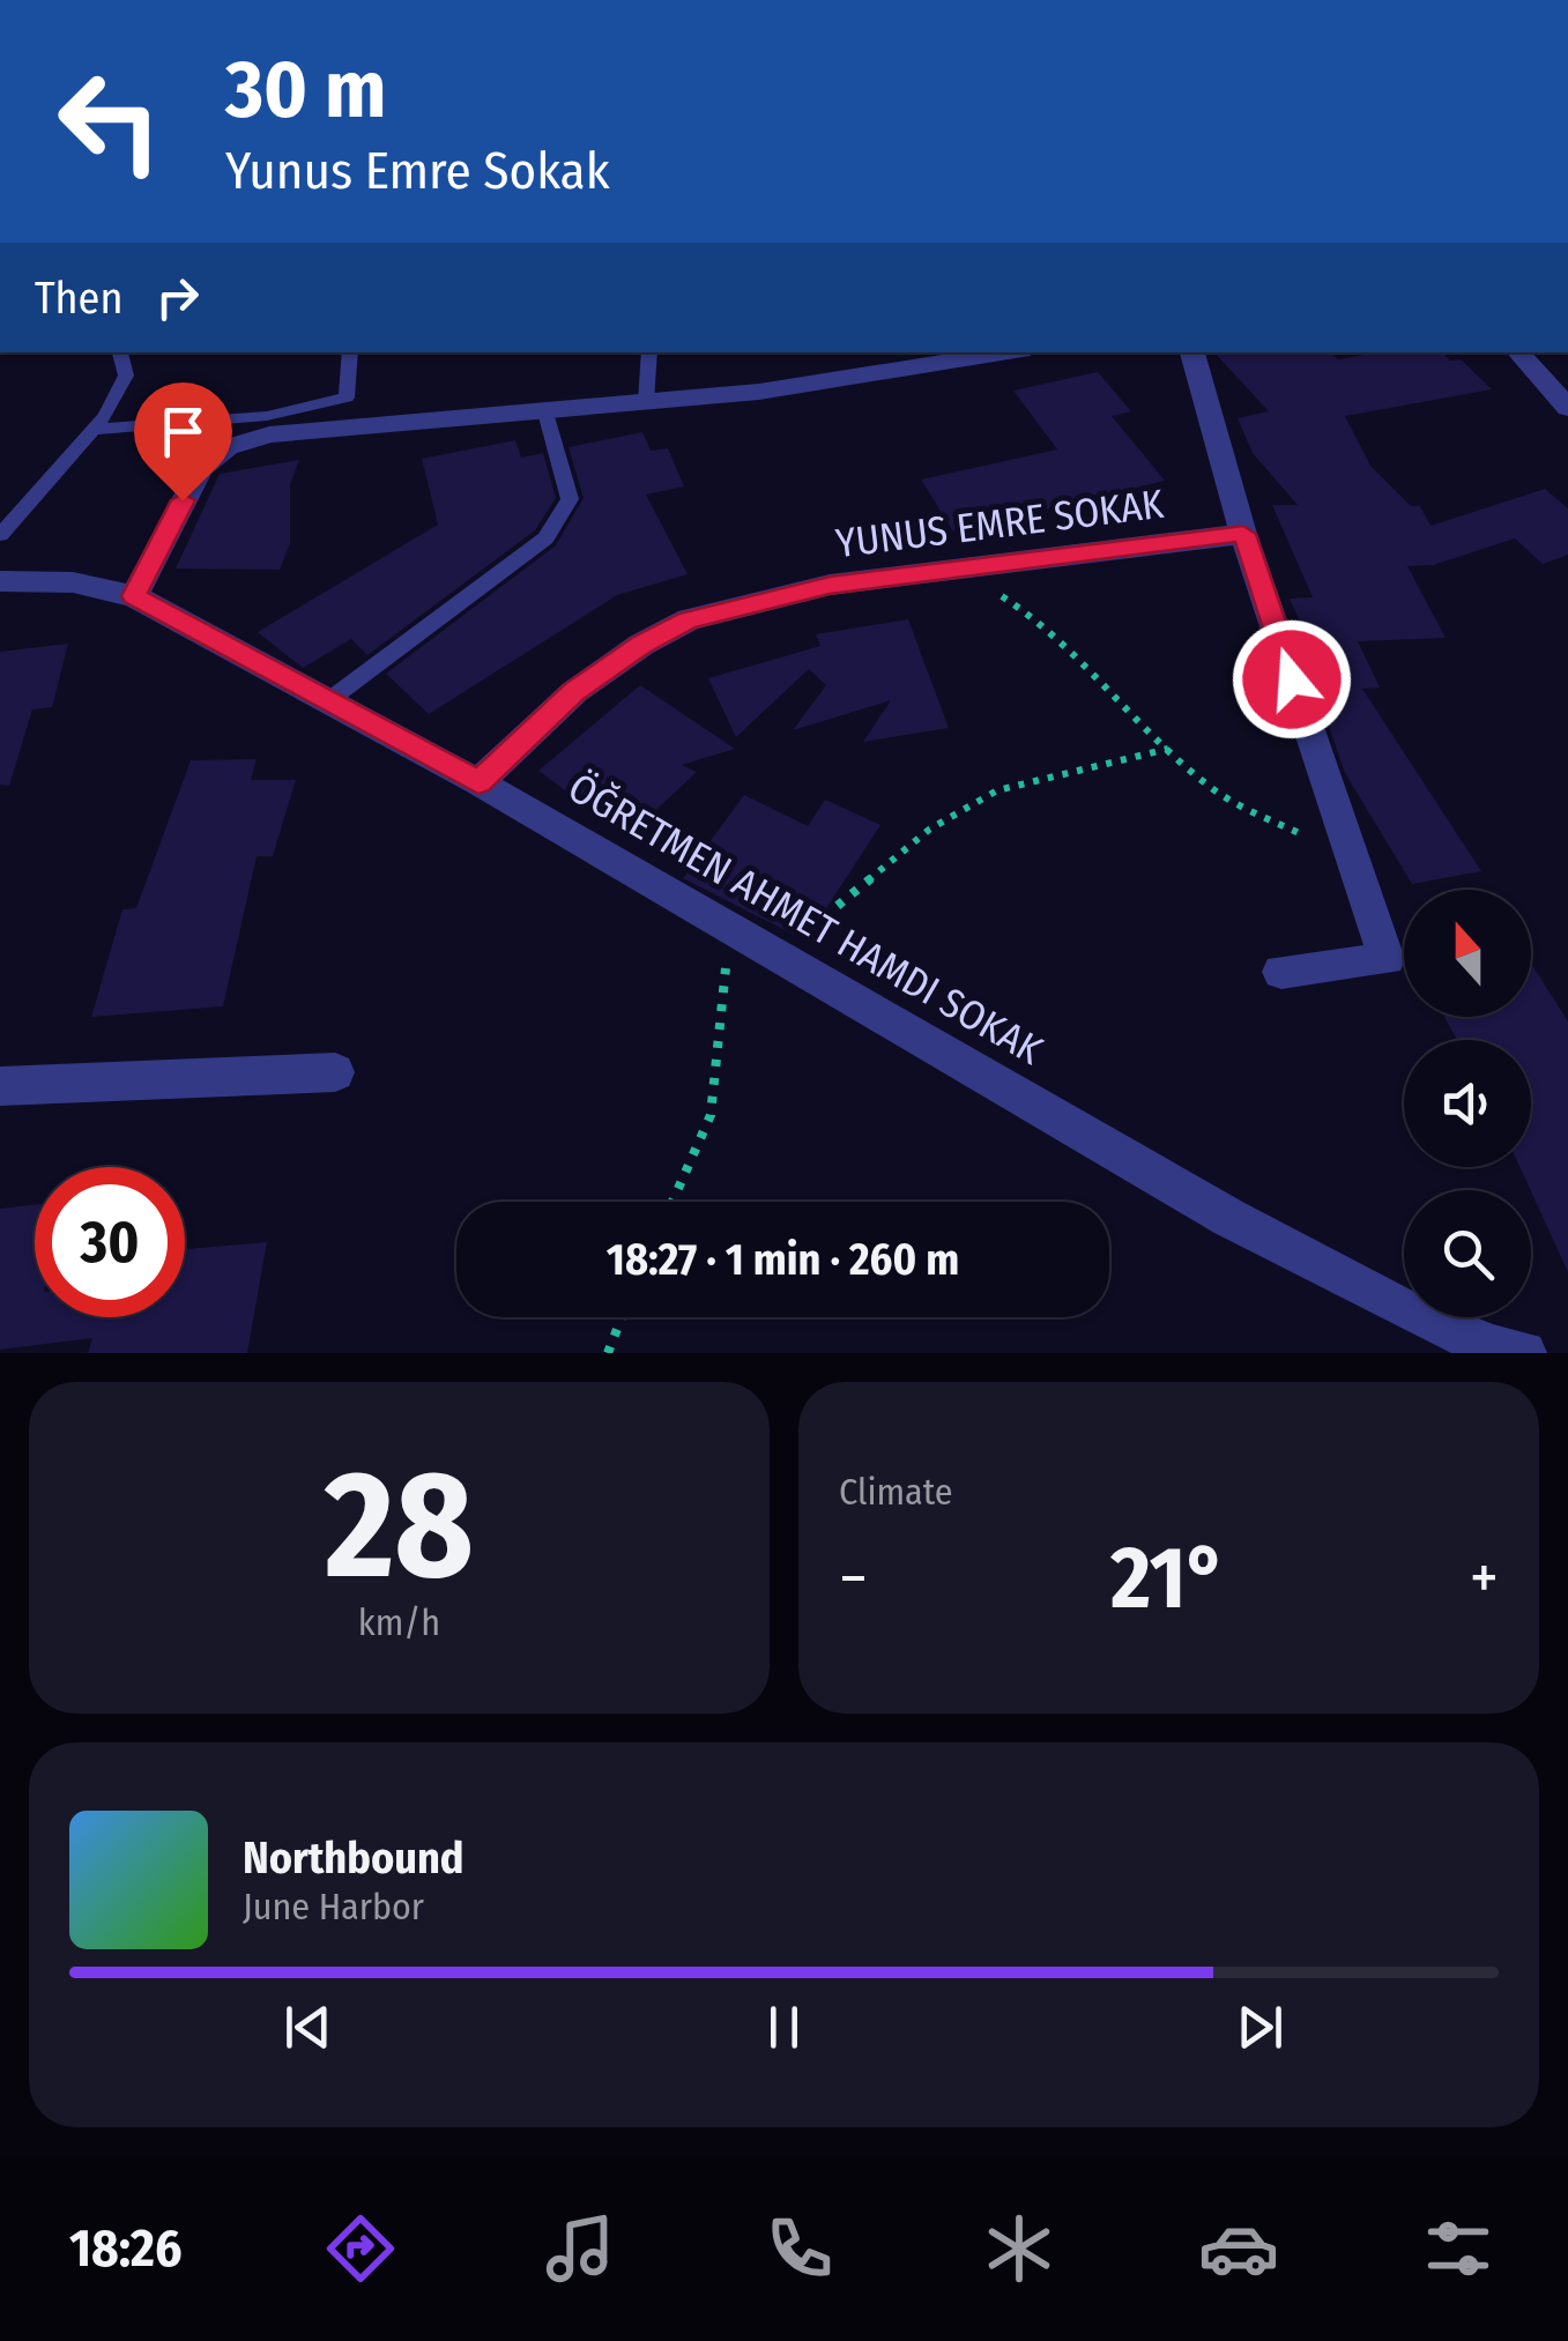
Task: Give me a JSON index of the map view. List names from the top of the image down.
{
  "streets": {
    "street": ["YUNUS EMRE SOKAK", "ÖĞRETMEN AHMET HAMDI SOKAK"]
  },
  "crossings": [
    ["YUNUS EMRE SOKAK", "ÖĞRETMEN AHMET HAMDI SOKAK"]
  ],
  "north": "top",
  "page": {
    "turn": ["30 m", "Yunus Emre Sokak"],
    "then": "Then",
    "limit": "30",
    "trip": "18:27 · 1 min · 260 m",
    "tile": [
      ["28", "km/h"],
      "Climate"
    ],
    "heat": ["−", "21°", "+"],
    "song": ["Northbound", "June Harbor"],
    "tabs": "18:26"
  }
}
